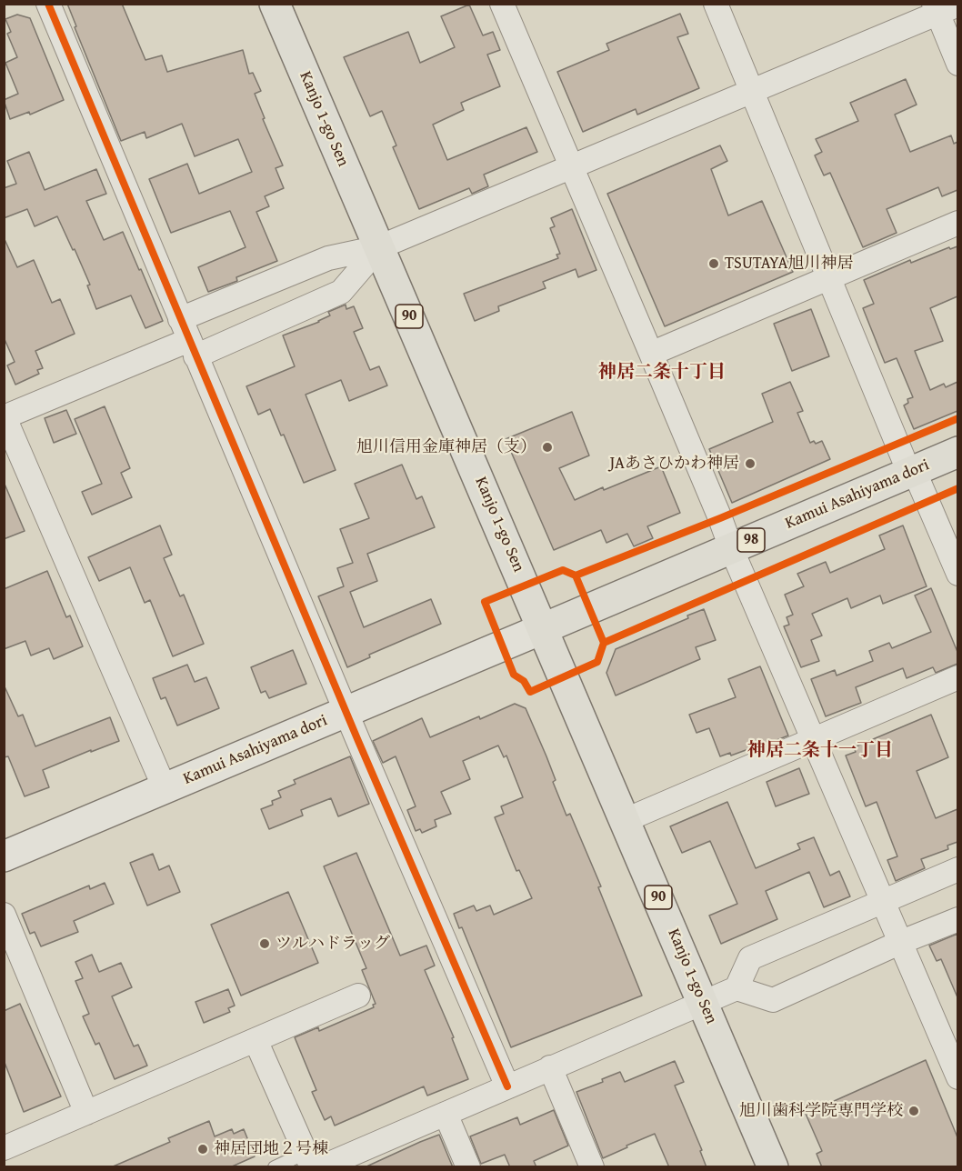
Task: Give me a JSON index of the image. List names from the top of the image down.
{
  "streets": {
    "main road": [
      "Kanjo 1-go Sen",
      "90",
      "Kamui Asahiyama dori",
      "98"
    ]
  },
  "crossings": [
    ["Kanjo 1-go Sen", "Kamui Asahiyama dori"]
  ],
  "districts": ["神居二条十丁目", "神居二条十一丁目"],
  "places": [
    "TSUTAYA旭川神居",
    "旭川信用金庫神居（支）",
    "JAあさひかわ神居",
    "ツルハドラッグ",
    "旭川歯科学院専門学校",
    "神居団地２号棟"
  ]
}
